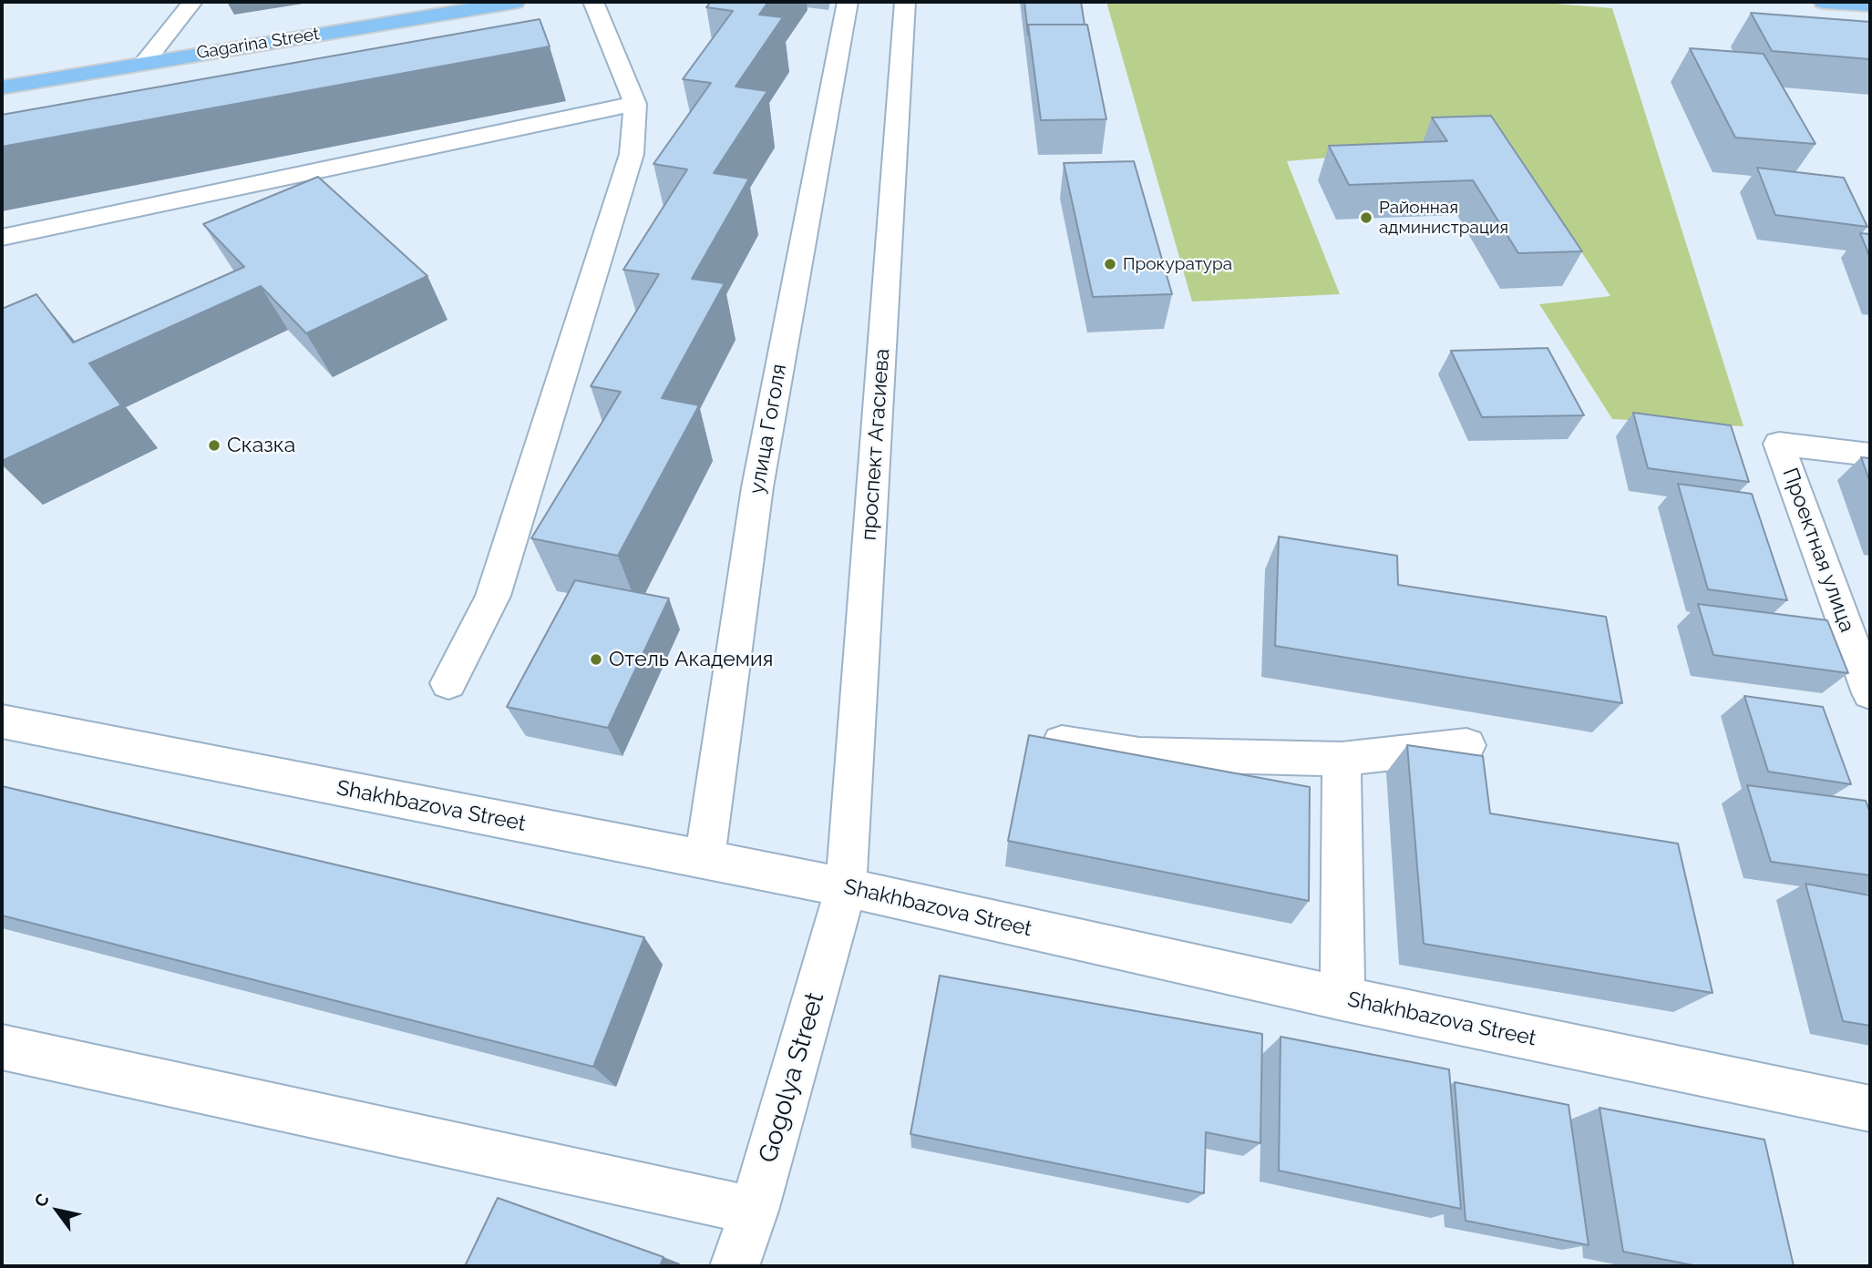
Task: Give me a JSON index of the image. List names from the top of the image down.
{
  "streets": {
    "main road": ["Gagarina Street"],
    "street": [
      "улица Гоголя",
      "проспект Агасиева",
      "Проектная улица",
      "Shakhbazova Street",
      "Gogolya Street"
    ]
  },
  "crossings": [
    ["улица Гоголя", "Shakhbazova Street"],
    ["проспект Агасиева", "Shakhbazova Street"],
    ["проспект Агасиева", "Gogolya Street"],
    ["Shakhbazova Street", "Gogolya Street"]
  ],
  "places": [
    "Районная администрация",
    "Прокуратура",
    "Сказка",
    "Отель Академия"
  ],
  "north": "top left"
}
